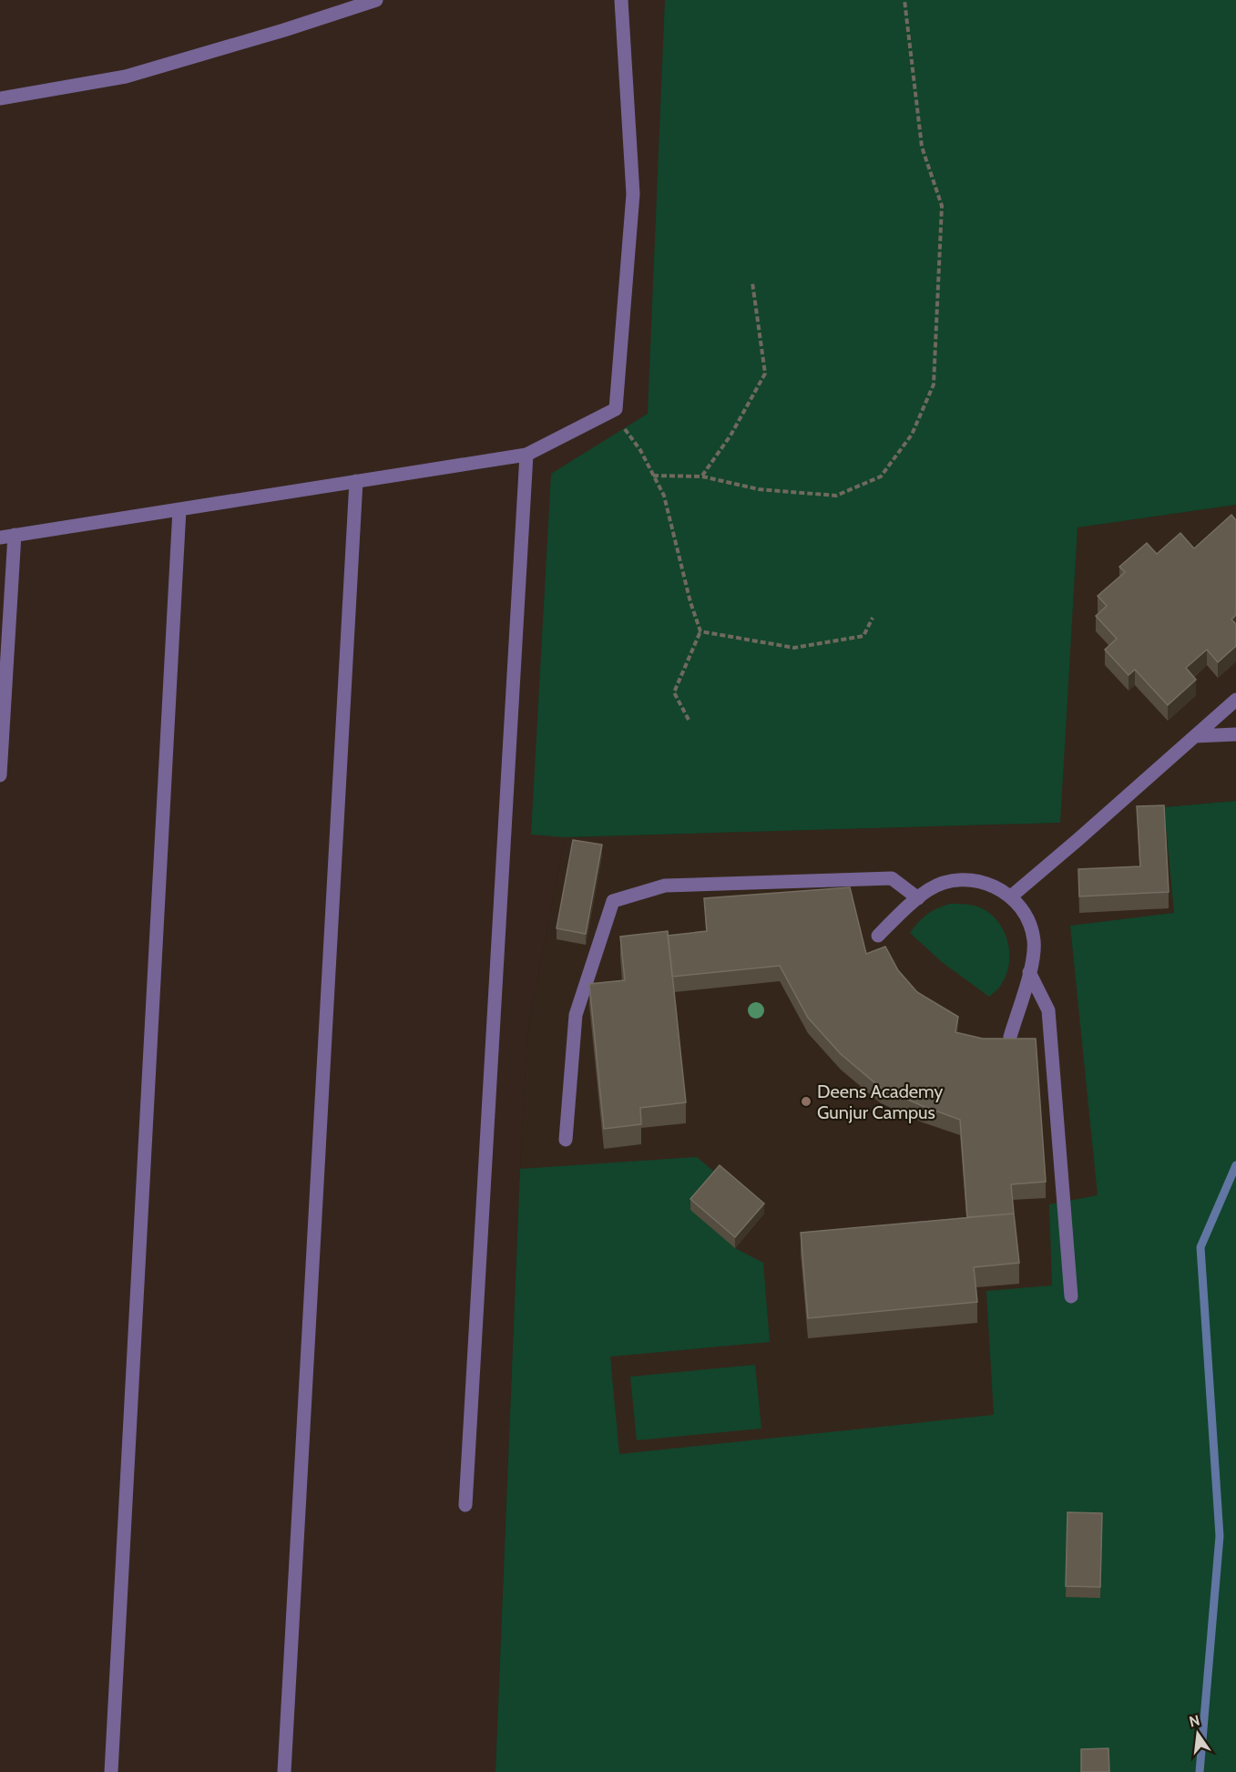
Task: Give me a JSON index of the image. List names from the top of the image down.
{
  "places": ["Deens Academy Gunjur Campus"],
  "north": "top"
}
